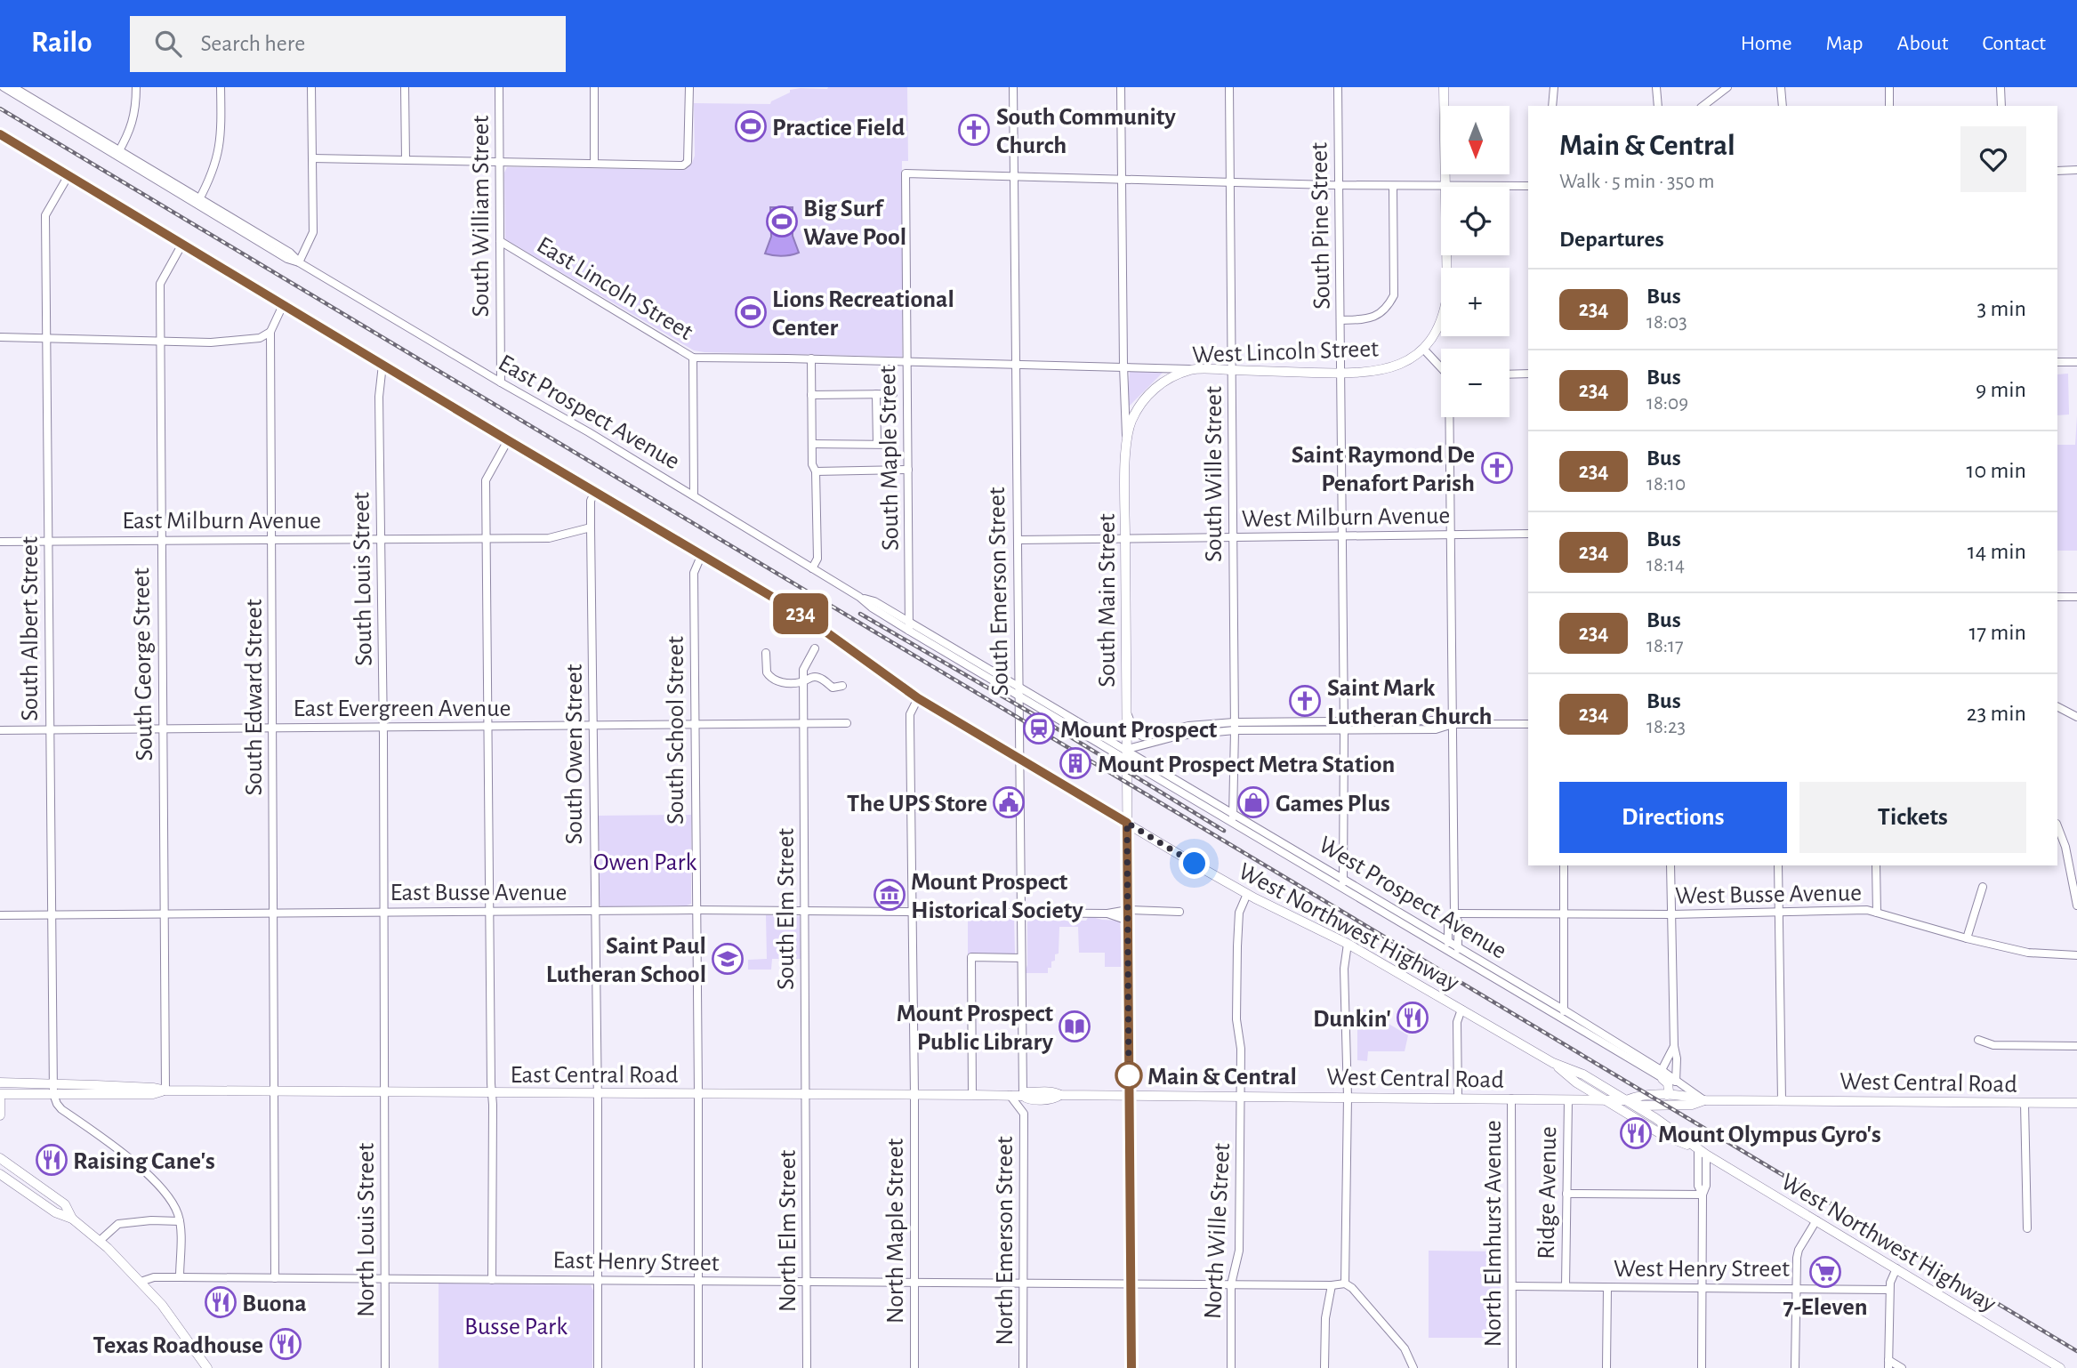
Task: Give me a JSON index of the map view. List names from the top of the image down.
{
  "streets": {
    "main road": [
      "West Lincoln Street",
      "South Main Street",
      "West Northwest Highway",
      "East Central Road",
      "West Central Road"
    ],
    "street": [
      "South William Street",
      "South Pine Street",
      "East Lincoln Street",
      "East Prospect Avenue",
      "South Maple Street",
      "South Wille Street",
      "West Milburn Avenue",
      "East Milburn Avenue",
      "South Louis Street",
      "South Emerson Street",
      "South Albert Street",
      "South George Street",
      "South Edward Street",
      "East Evergreen Avenue",
      "South School Street",
      "South Owen Street",
      "East Busse Avenue",
      "West Busse Avenue",
      "West Prospect Avenue",
      "South Elm Street",
      "Ridge Avenue",
      "North Louis Street",
      "North Elm Street",
      "North Maple Street",
      "North Wille Street",
      "North Elmhurst Avenue",
      "North Emerson Street",
      "East Henry Street",
      "West Henry Street"
    ]
  },
  "crossings": [
    ["South William Street", "East Lincoln Street"],
    ["South William Street", "East Prospect Avenue"],
    ["South Pine Street", "West Lincoln Street"],
    ["South Pine Street", "West Milburn Avenue"],
    ["South Pine Street", "West Prospect Avenue"],
    ["East Lincoln Street", "West Lincoln Street"],
    ["East Lincoln Street", "South Maple Street"],
    ["East Lincoln Street", "South Emerson Street"],
    ["East Lincoln Street", "South Main Street"],
    ["West Lincoln Street", "South Wille Street"],
    ["West Lincoln Street", "South Main Street"],
    ["East Prospect Avenue", "South Maple Street"],
    ["East Prospect Avenue", "South Emerson Street"],
    ["East Prospect Avenue", "South Main Street"],
    ["East Prospect Avenue", "West Prospect Avenue"],
    ["South Maple Street", "South Emerson Street"],
    ["South Wille Street", "West Milburn Avenue"],
    ["South Wille Street", "West Prospect Avenue"],
    ["West Milburn Avenue", "South Main Street"],
    ["East Milburn Avenue", "South Louis Street"],
    ["East Milburn Avenue", "South Albert Street"],
    ["East Milburn Avenue", "South George Street"],
    ["East Milburn Avenue", "South Edward Street"],
    ["East Milburn Avenue", "South Owen Street"],
    ["South Louis Street", "East Evergreen Avenue"],
    ["South Louis Street", "East Busse Avenue"],
    ["South Louis Street", "West Northwest Highway"],
    ["South Louis Street", "East Central Road"],
    ["South Louis Street", "North Louis Street"],
    ["South Emerson Street", "East Busse Avenue"],
    ["South Emerson Street", "West Northwest Highway"],
    ["South Emerson Street", "East Central Road"],
    ["South Main Street", "East Busse Avenue"],
    ["South Main Street", "West Prospect Avenue"],
    ["South Main Street", "West Northwest Highway"],
    ["South Main Street", "East Central Road"],
    ["South Main Street", "West Central Road"],
    ["South Main Street", "East Henry Street"],
    ["South Albert Street", "East Evergreen Avenue"],
    ["South Albert Street", "East Busse Avenue"],
    ["South Albert Street", "West Northwest Highway"],
    ["South Albert Street", "East Central Road"],
    ["South George Street", "East Evergreen Avenue"],
    ["South George Street", "East Busse Avenue"],
    ["South George Street", "West Northwest Highway"],
    ["South George Street", "East Central Road"],
    ["South Edward Street", "East Evergreen Avenue"],
    ["South Edward Street", "East Busse Avenue"],
    ["South Edward Street", "West Northwest Highway"],
    ["South Edward Street", "East Central Road"],
    ["South Edward Street", "East Henry Street"],
    ["East Evergreen Avenue", "South School Street"],
    ["East Evergreen Avenue", "South Owen Street"],
    ["East Evergreen Avenue", "South Elm Street"],
    ["South School Street", "East Busse Avenue"],
    ["South School Street", "West Northwest Highway"],
    ["South School Street", "East Central Road"],
    ["South School Street", "East Henry Street"],
    ["South Owen Street", "East Busse Avenue"],
    ["South Owen Street", "West Northwest Highway"],
    ["South Owen Street", "East Central Road"],
    ["South Owen Street", "East Henry Street"],
    ["East Busse Avenue", "South Elm Street"],
    ["West Prospect Avenue", "West Central Road"],
    ["South Elm Street", "East Central Road"],
    ["South Elm Street", "North Elm Street"],
    ["West Northwest Highway", "West Central Road"],
    ["East Central Road", "West Central Road"],
    ["East Central Road", "North Louis Street"],
    ["East Central Road", "North Elm Street"],
    ["East Central Road", "North Maple Street"],
    ["East Central Road", "North Emerson Street"],
    ["West Central Road", "Ridge Avenue"],
    ["West Central Road", "North Wille Street"],
    ["West Central Road", "North Elmhurst Avenue"],
    ["Ridge Avenue", "West Henry Street"],
    ["North Louis Street", "East Henry Street"],
    ["North Elm Street", "East Henry Street"],
    ["North Maple Street", "East Henry Street"],
    ["North Elmhurst Avenue", "West Henry Street"],
    ["North Emerson Street", "East Henry Street"]
  ],
  "parks": ["Owen Park", "Busse Park"],
  "places": {
    "sports": ["Practice Field", "Big Surf Wave Pool", "Lions Recreational Center"],
    "church": ["South Community Church", "Saint Raymond De Penafort Parish", "Saint Mark Lutheran Church"],
    "station": ["Mount Prospect"],
    "building": ["Mount Prospect Metra Station"],
    "public building": ["The UPS Store"],
    "shop": ["Games Plus"],
    "museum": ["Mount Prospect Historical Society"],
    "school or university": ["Saint Paul Lutheran School"],
    "restaurant": [
      "Dunkin'",
      "Mount Olympus Gyro's",
      "Raising Cane's",
      "Buona",
      "Texas Roadhouse"
    ],
    "library": ["Mount Prospect Public Library"],
    "other": ["Main & Central"],
    "supermarket": ["7-Eleven"]
  },
  "lines": ["bus line 234"],
  "north": "bottom",
  "page": {
    "header": "Railo",
    "search": "Search here",
    "nav": [
      "Home",
      "Map",
      "About",
      "Contact"
    ],
    "on_map": "234",
    "map_buttons": ["+", "−"],
    "heading": [
      ["Main & Central", "Walk · 5 min · 350 m"],
      "Departures"
    ],
    "list": [
      {
        "mark": "234",
        "name": "Bus",
        "note": "18:03",
        "value": "3 min"
      },
      {
        "mark": "234",
        "name": "Bus",
        "note": "18:09",
        "value": "9 min"
      },
      {
        "mark": "234",
        "name": "Bus",
        "note": "18:10",
        "value": "10 min"
      },
      {
        "mark": "234",
        "name": "Bus",
        "note": "18:14",
        "value": "14 min"
      },
      {
        "mark": "234",
        "name": "Bus",
        "note": "18:17",
        "value": "17 min"
      },
      {
        "mark": "234",
        "name": "Bus",
        "note": "18:23",
        "value": "23 min"
      }
    ],
    "buttons": ["Directions", "Tickets"]
  }
}
